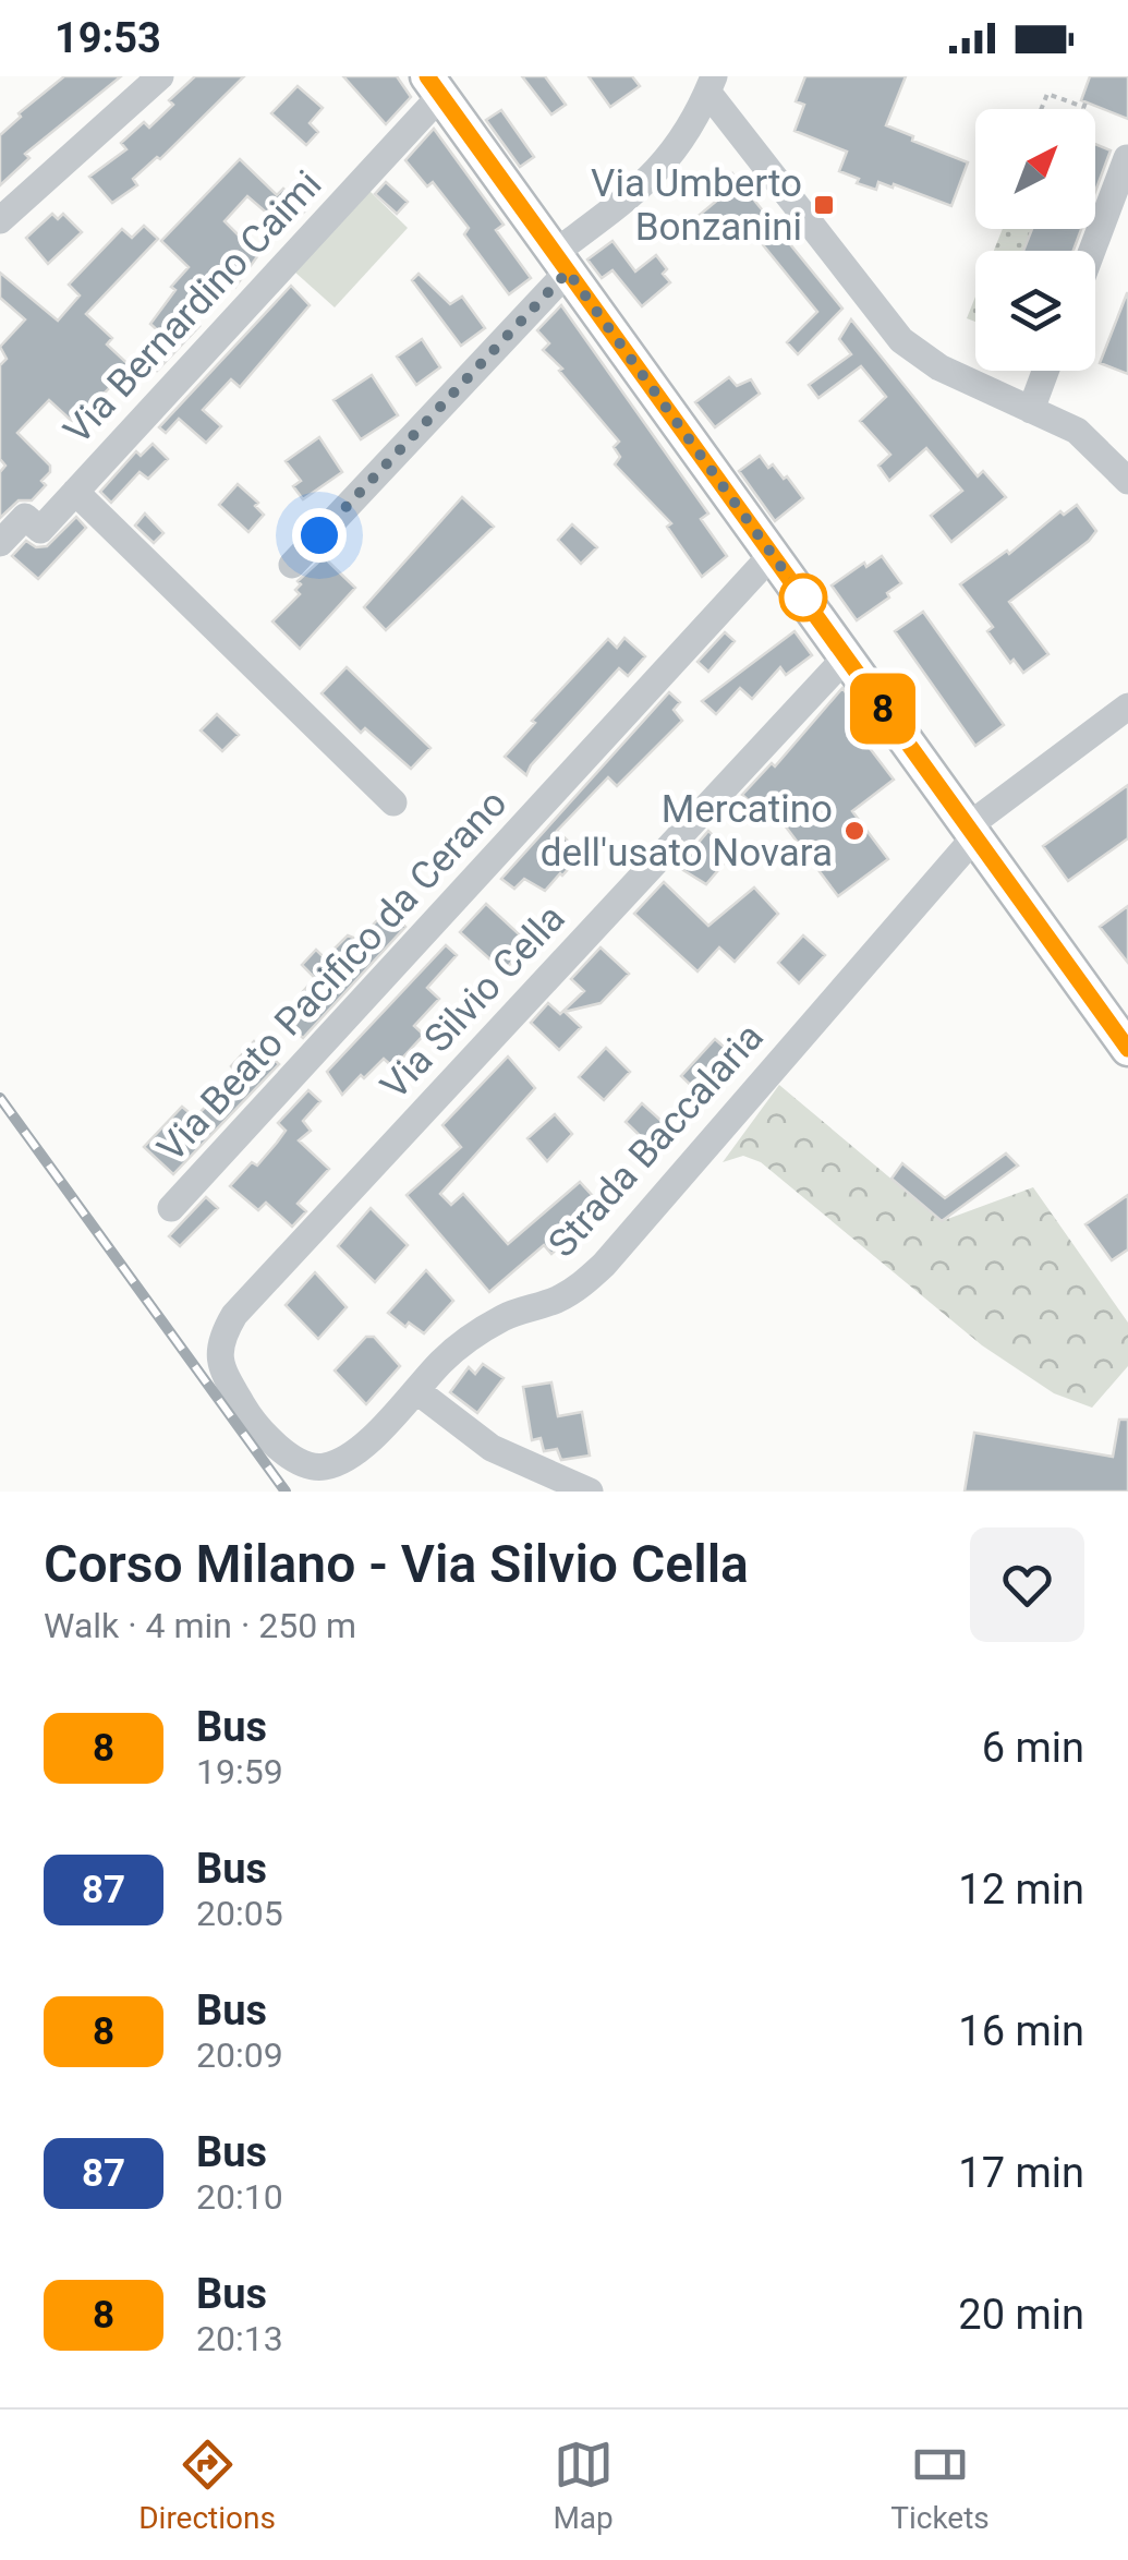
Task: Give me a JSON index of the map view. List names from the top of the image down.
{
  "streets": {
    "street": [
      "Via Bernardino Caimi",
      "Via Beato Pacifico da Cerano",
      "Via Silvio Cella",
      "Strada Baccalaria"
    ]
  },
  "crossings": [
    ["Via Silvio Cella", "Strada Baccalaria"]
  ],
  "places": {
    "transit": ["Via Umberto Bonzanini"],
    "other": ["Mercatino dell'usato Novara"]
  },
  "lines": ["bus line 8"],
  "north": "top right",
  "page": {
    "status": "19:53",
    "on_map": "8",
    "heading": ["Corso Milano - Via Silvio Cella", "Walk · 4 min · 250 m"],
    "list": [
      {
        "mark": "8",
        "name": "Bus",
        "note": "19:59",
        "value": "6 min"
      },
      {
        "mark": "87",
        "name": "Bus",
        "note": "20:05",
        "value": "12 min"
      },
      {
        "mark": "8",
        "name": "Bus",
        "note": "20:09",
        "value": "16 min"
      },
      {
        "mark": "87",
        "name": "Bus",
        "note": "20:10",
        "value": "17 min"
      },
      {
        "mark": "8",
        "name": "Bus",
        "note": "20:13",
        "value": "20 min"
      }
    ],
    "tabs": ["Directions", "Map", "Tickets"]
  }
}
